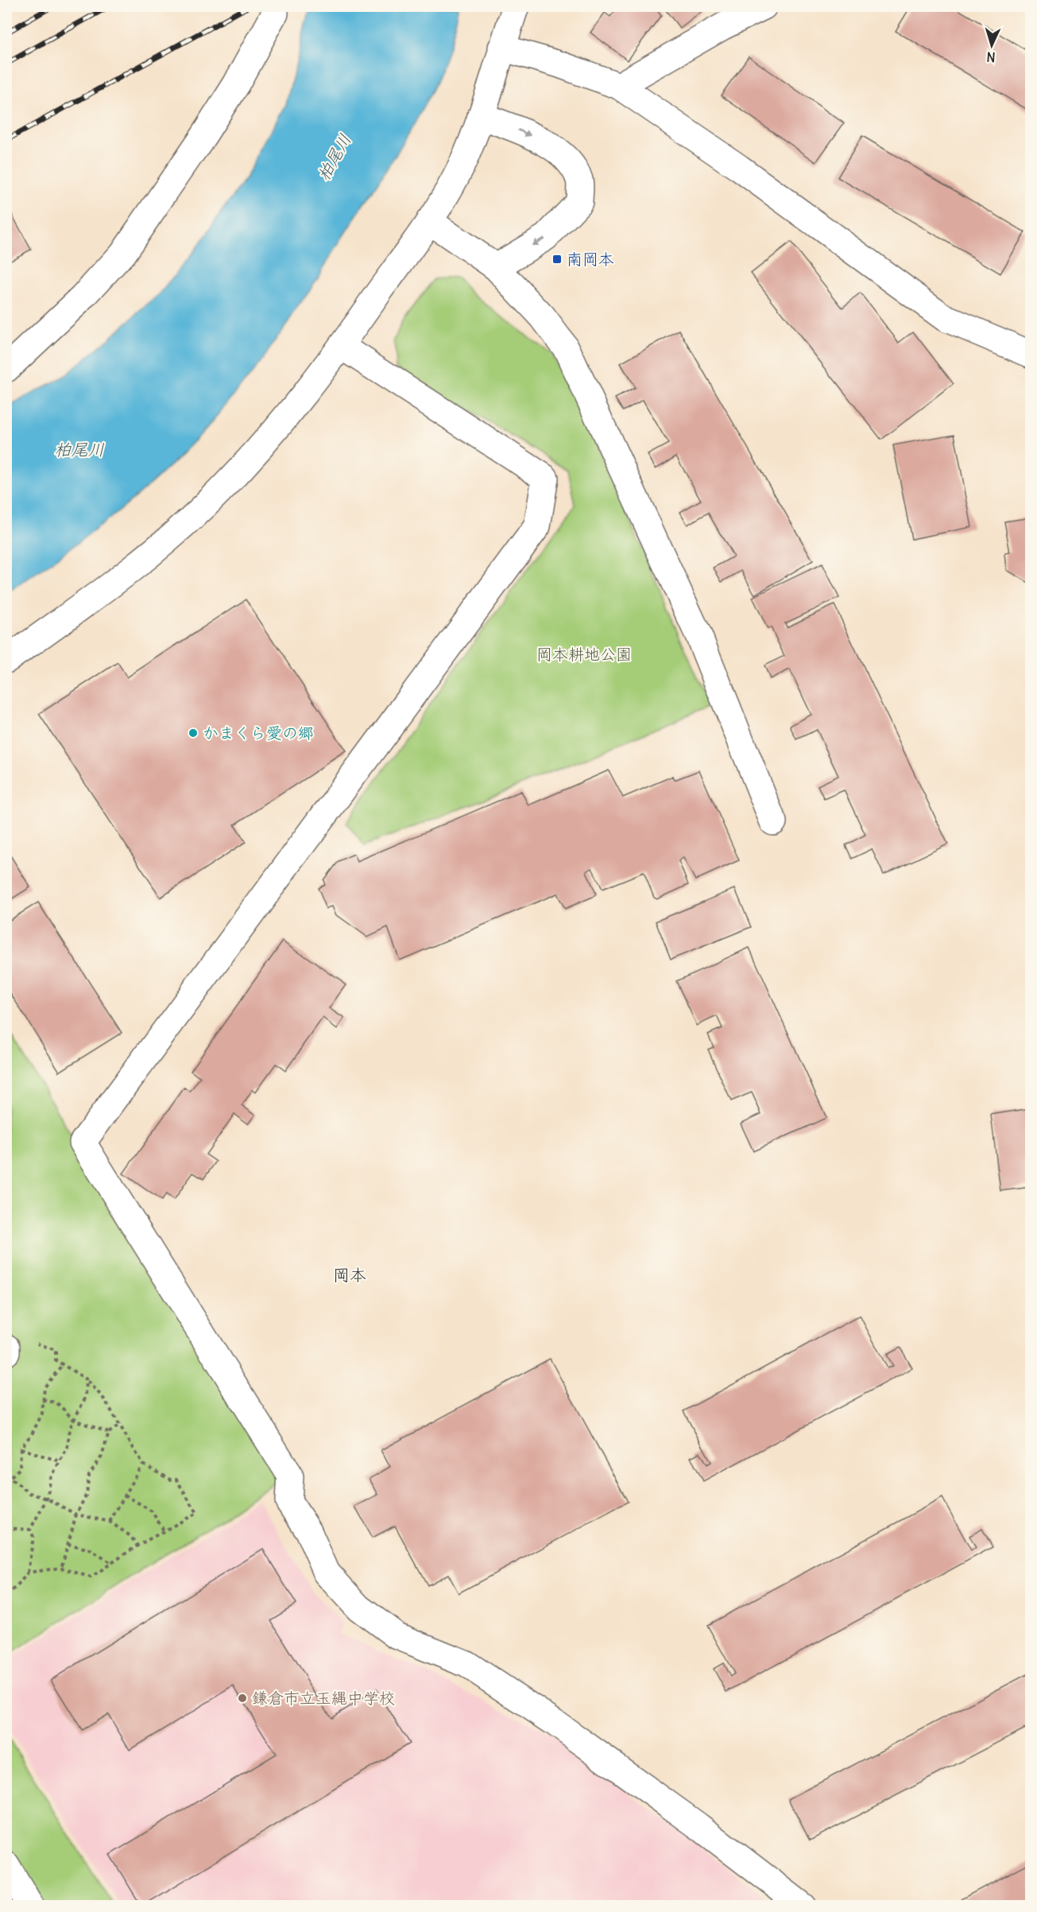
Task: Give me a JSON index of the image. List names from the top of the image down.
{
  "districts": ["岡本"],
  "water": ["柏尾川"],
  "parks": ["岡本耕地公園"],
  "places": {
    "transit": ["南岡本"],
    "other": ["かまくら愛の郷", "鎌倉市立玉縄中学校"]
  },
  "north": "bottom"
}
